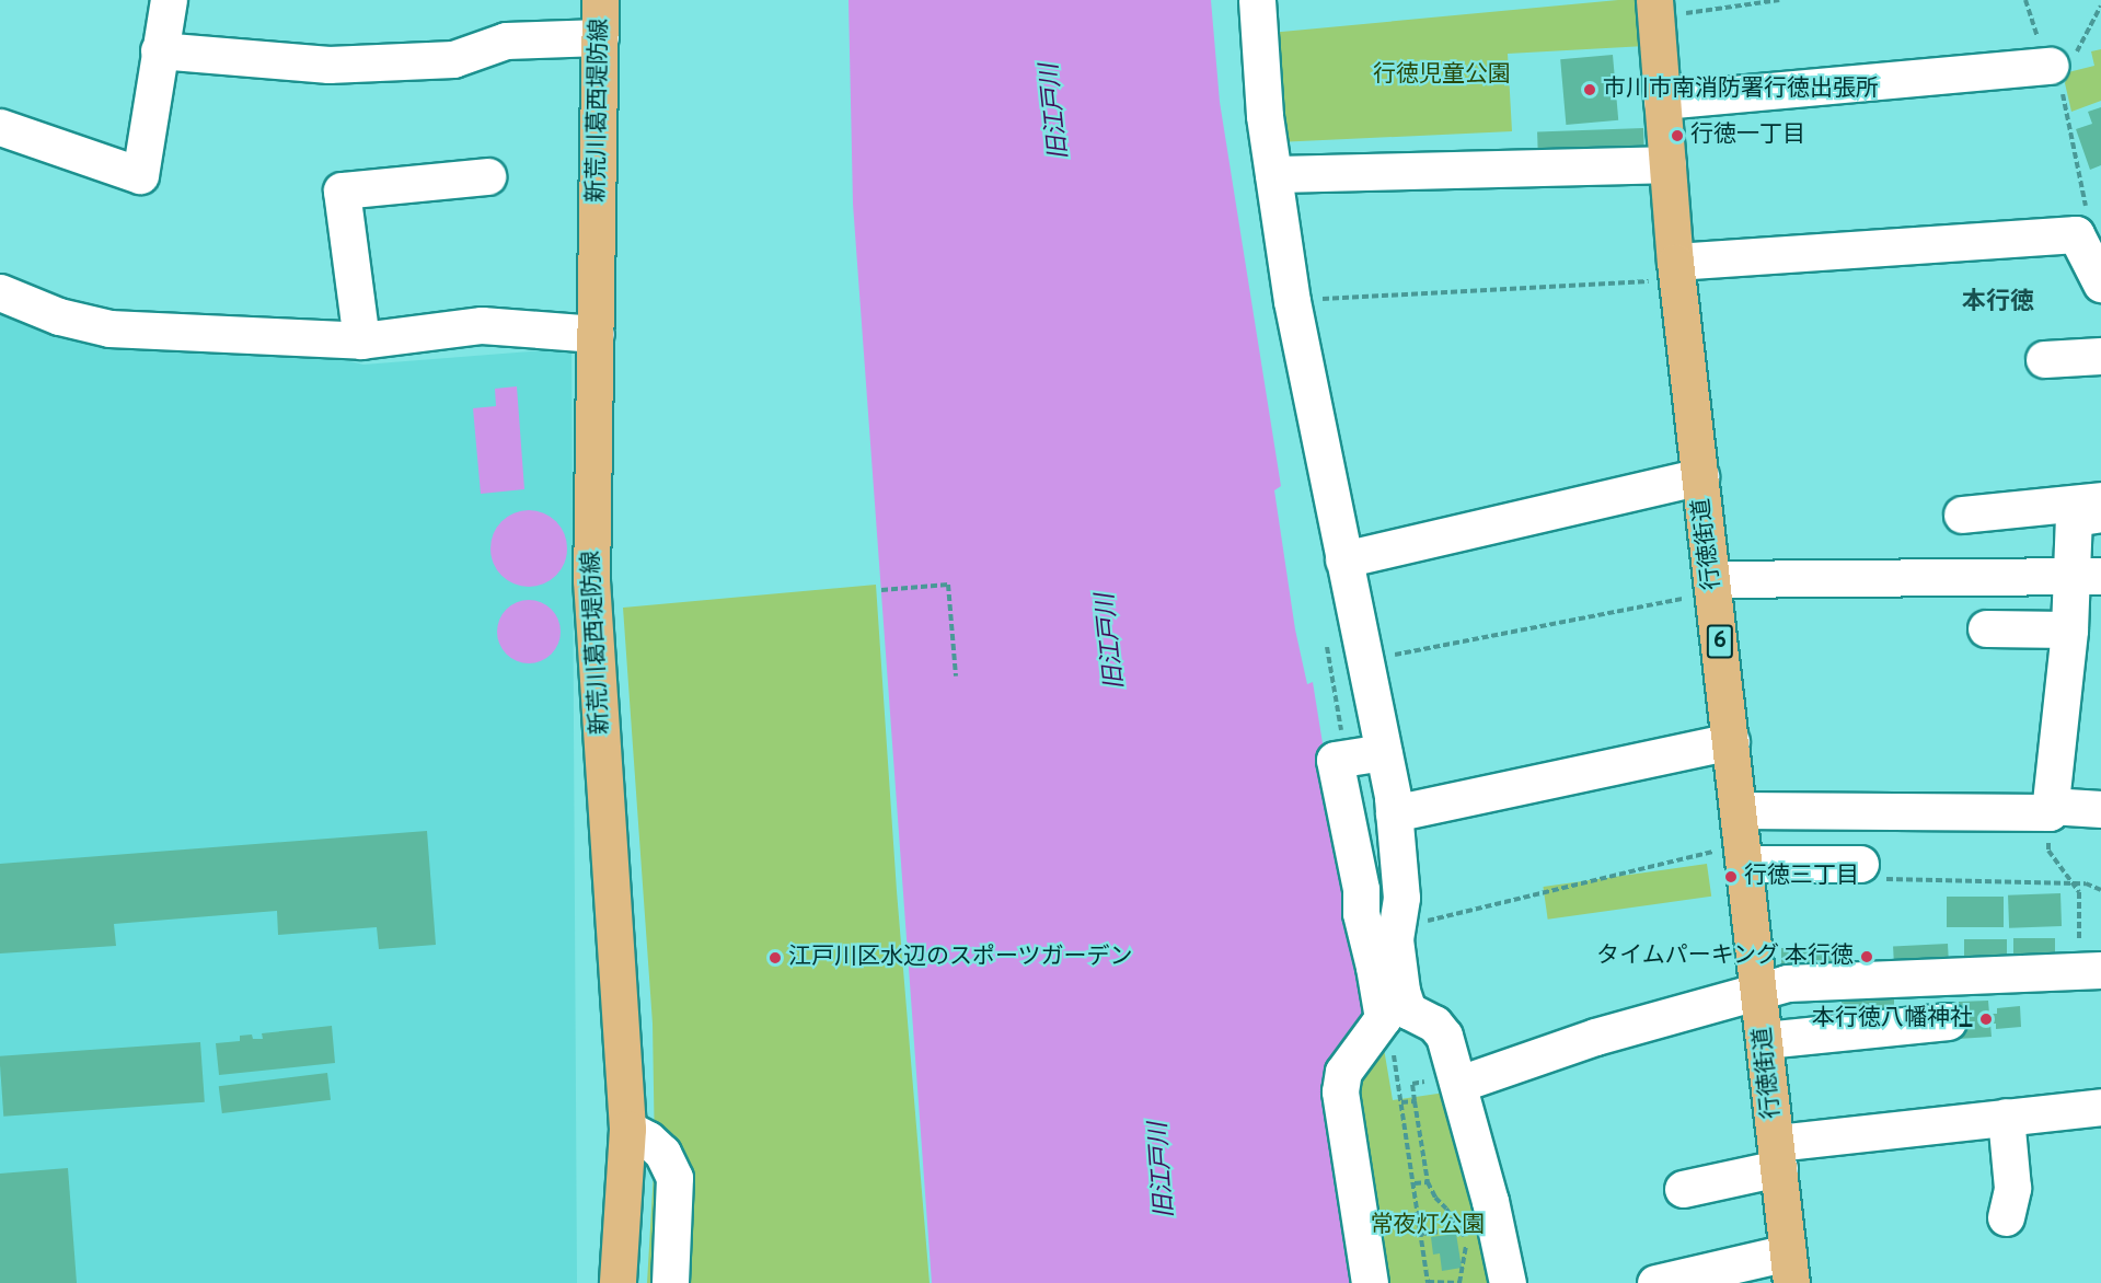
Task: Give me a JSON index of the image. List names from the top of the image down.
{
  "streets": {
    "main road": ["新荒川葛西堤防線", "行徳街道", "6"]
  },
  "districts": ["本行徳"],
  "water": ["旧江戸川"],
  "parks": ["行徳児童公園", "常夜灯公園"],
  "places": [
    "市川市南消防署行徳出張所",
    "行徳一丁目",
    "行徳三丁目",
    "タイムパーキング 本行徳",
    "江戸川区水辺のスポーツガーデン",
    "本行徳八幡神社"
  ]
}
